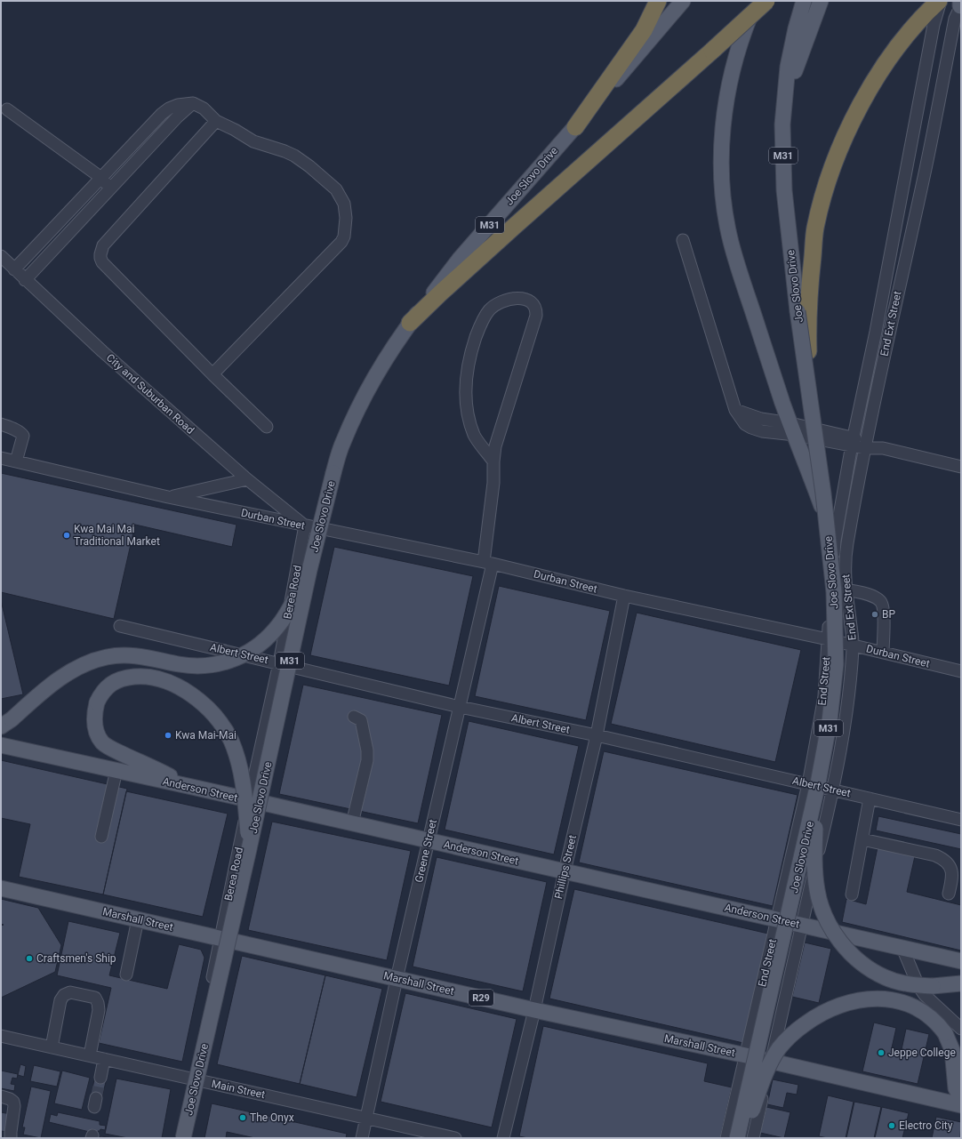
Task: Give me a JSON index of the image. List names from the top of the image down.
{
  "streets": {
    "main road": [
      "M31",
      "Joe Slovo Drive",
      "Anderson Street",
      "Marshall Street",
      "R29"
    ],
    "street": [
      "End Ext Street",
      "City and Suburban Road",
      "Durban Street",
      "Berea Road",
      "Albert Street",
      "End Street",
      "Greene Street",
      "Phillips Street",
      "Main Street"
    ]
  },
  "crossings": [
    ["Joe Slovo Drive", "Albert Street"],
    ["Joe Slovo Drive", "End Street"],
    ["End Ext Street", "Durban Street"],
    ["End Ext Street", "End Street"],
    ["City and Suburban Road", "Durban Street"],
    ["City and Suburban Road", "Berea Road"],
    ["Durban Street", "Berea Road"],
    ["Durban Street", "End Street"],
    ["Durban Street", "Greene Street"],
    ["Durban Street", "Phillips Street"],
    ["Berea Road", "Albert Street"],
    ["Berea Road", "Anderson Street"],
    ["Berea Road", "Marshall Street"],
    ["Berea Road", "Main Street"],
    ["Albert Street", "End Street"],
    ["Albert Street", "Greene Street"],
    ["Albert Street", "Phillips Street"],
    ["End Street", "Anderson Street"],
    ["End Street", "Marshall Street"],
    ["Anderson Street", "Greene Street"],
    ["Anderson Street", "Phillips Street"],
    ["Greene Street", "Marshall Street"],
    ["Greene Street", "Main Street"],
    ["Phillips Street", "Marshall Street"]
  ],
  "places": [
    "Kwa Mai Mai Traditional Market",
    "BP",
    "Kwa Mai-Mai",
    "Craftsmen's Ship",
    "Jeppe College",
    "The Onyx",
    "Electro City"
  ]
}
